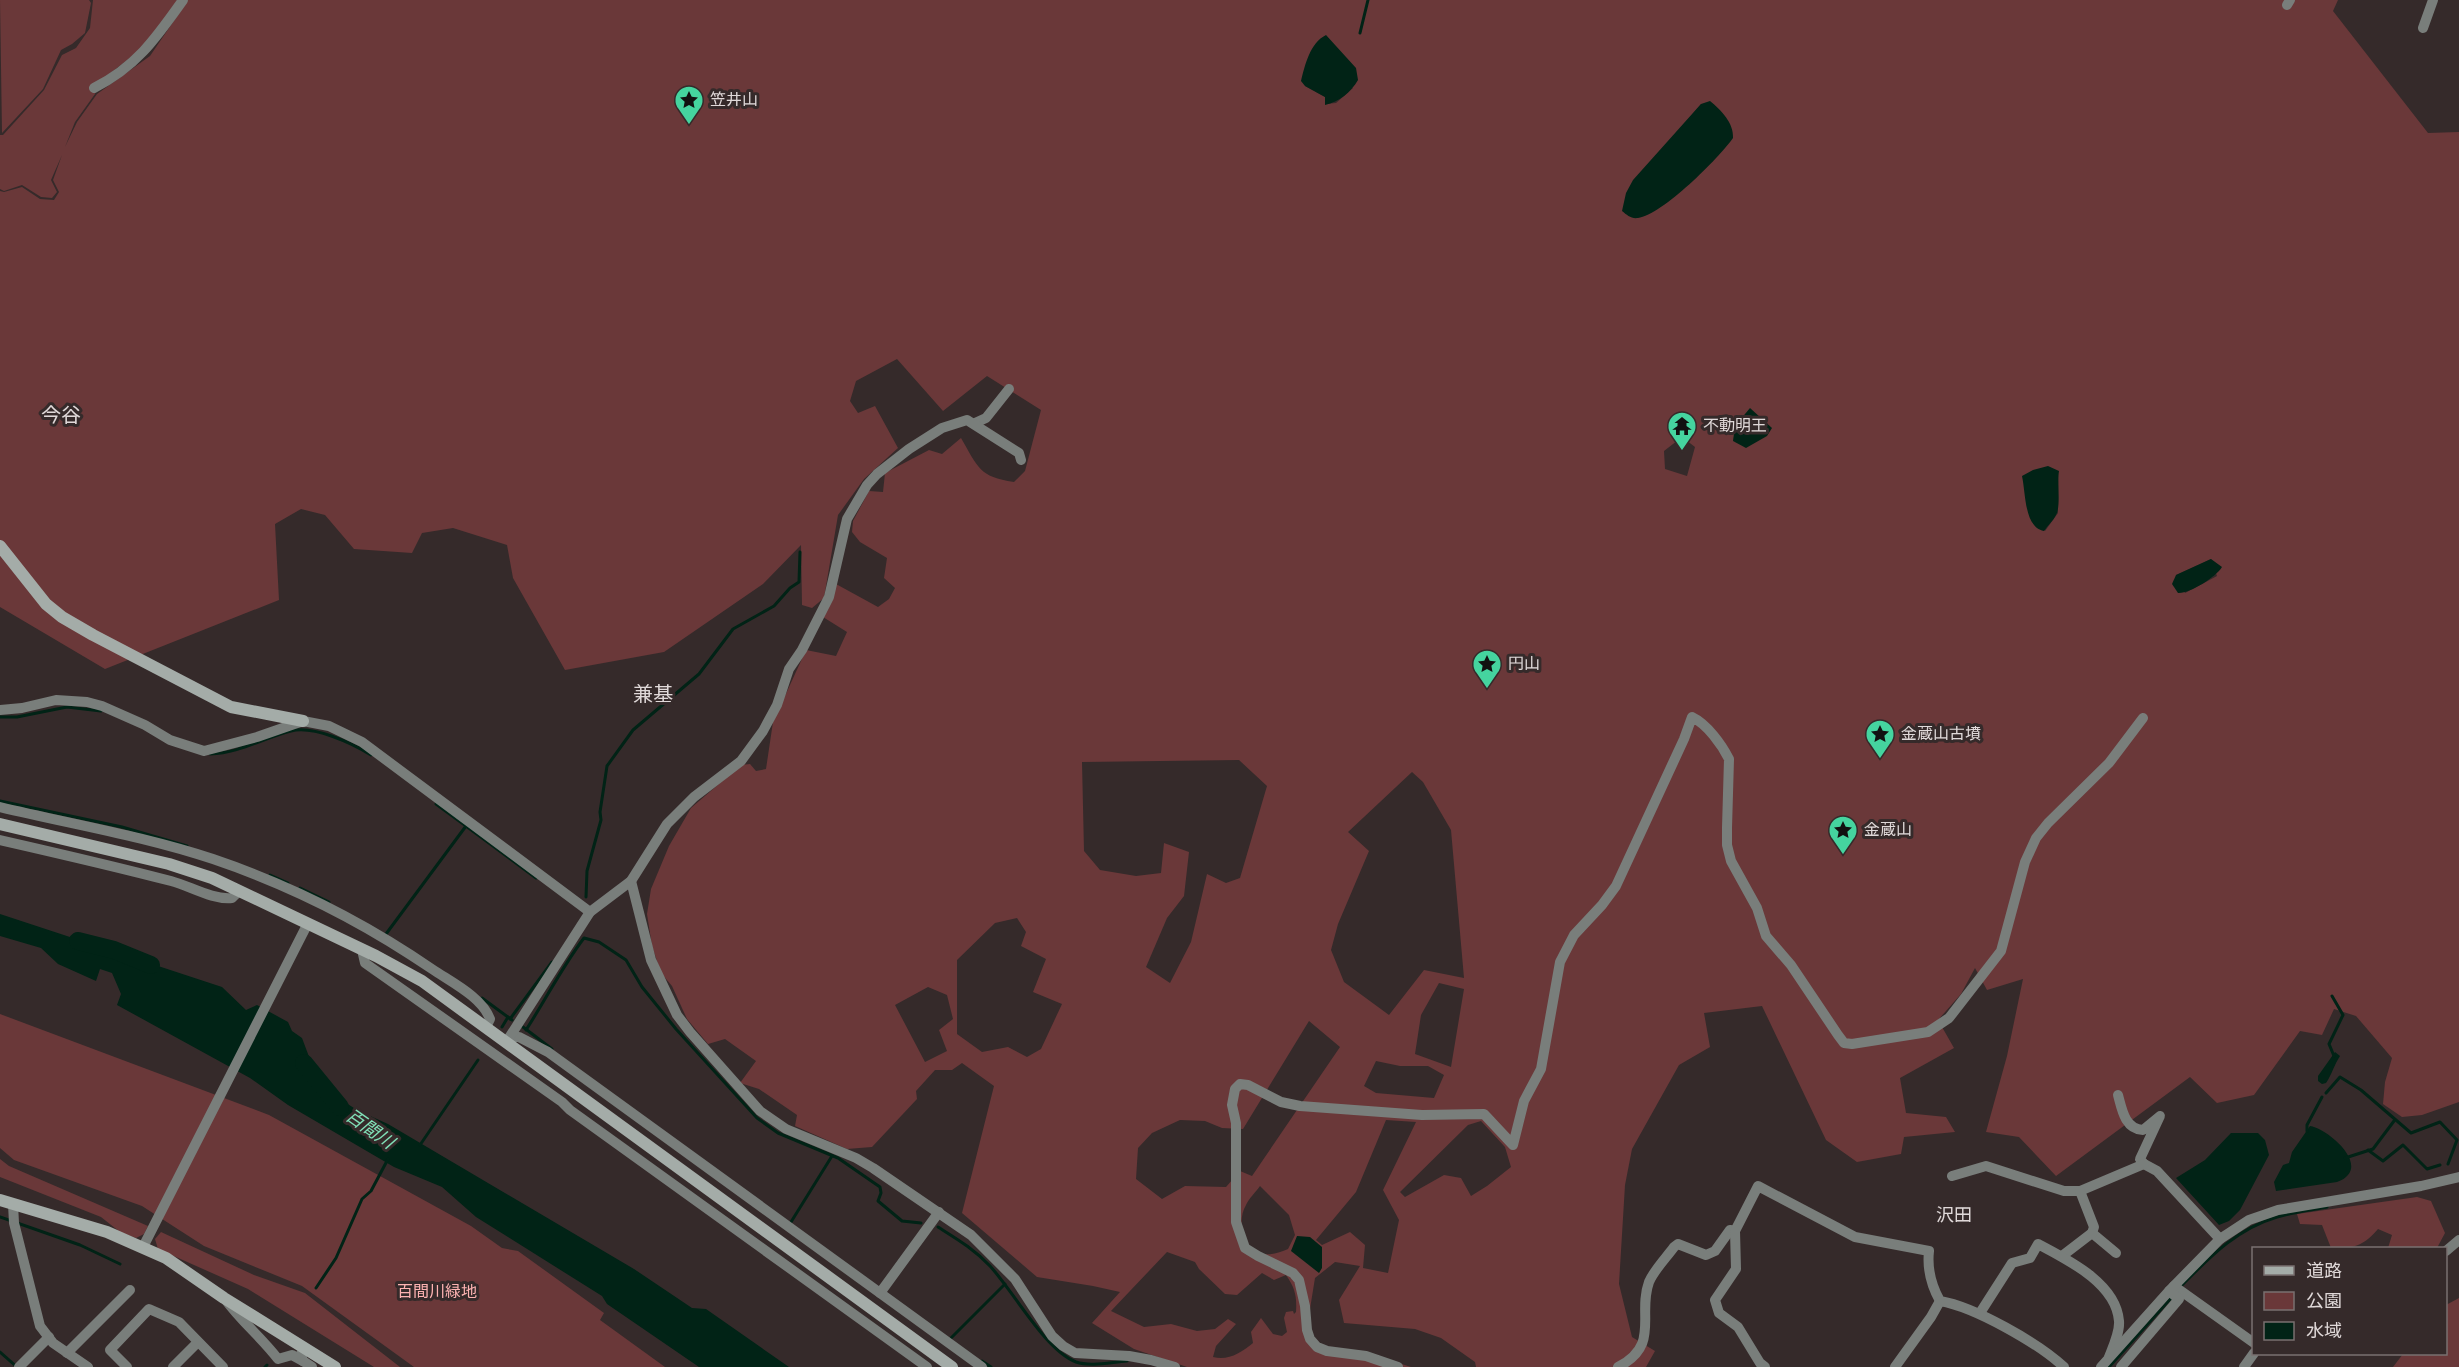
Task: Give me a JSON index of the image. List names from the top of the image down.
{
  "districts": ["今谷", "兼基", "沢田"],
  "water": ["百間川"],
  "parks": ["百間川緑地"],
  "places": {
    "place": [
      "笠井山",
      "円山",
      "金蔵山古墳",
      "金蔵山"
    ],
    "temple": ["不動明王"]
  },
  "legend": ["道路", "公園", "水域"]
}
